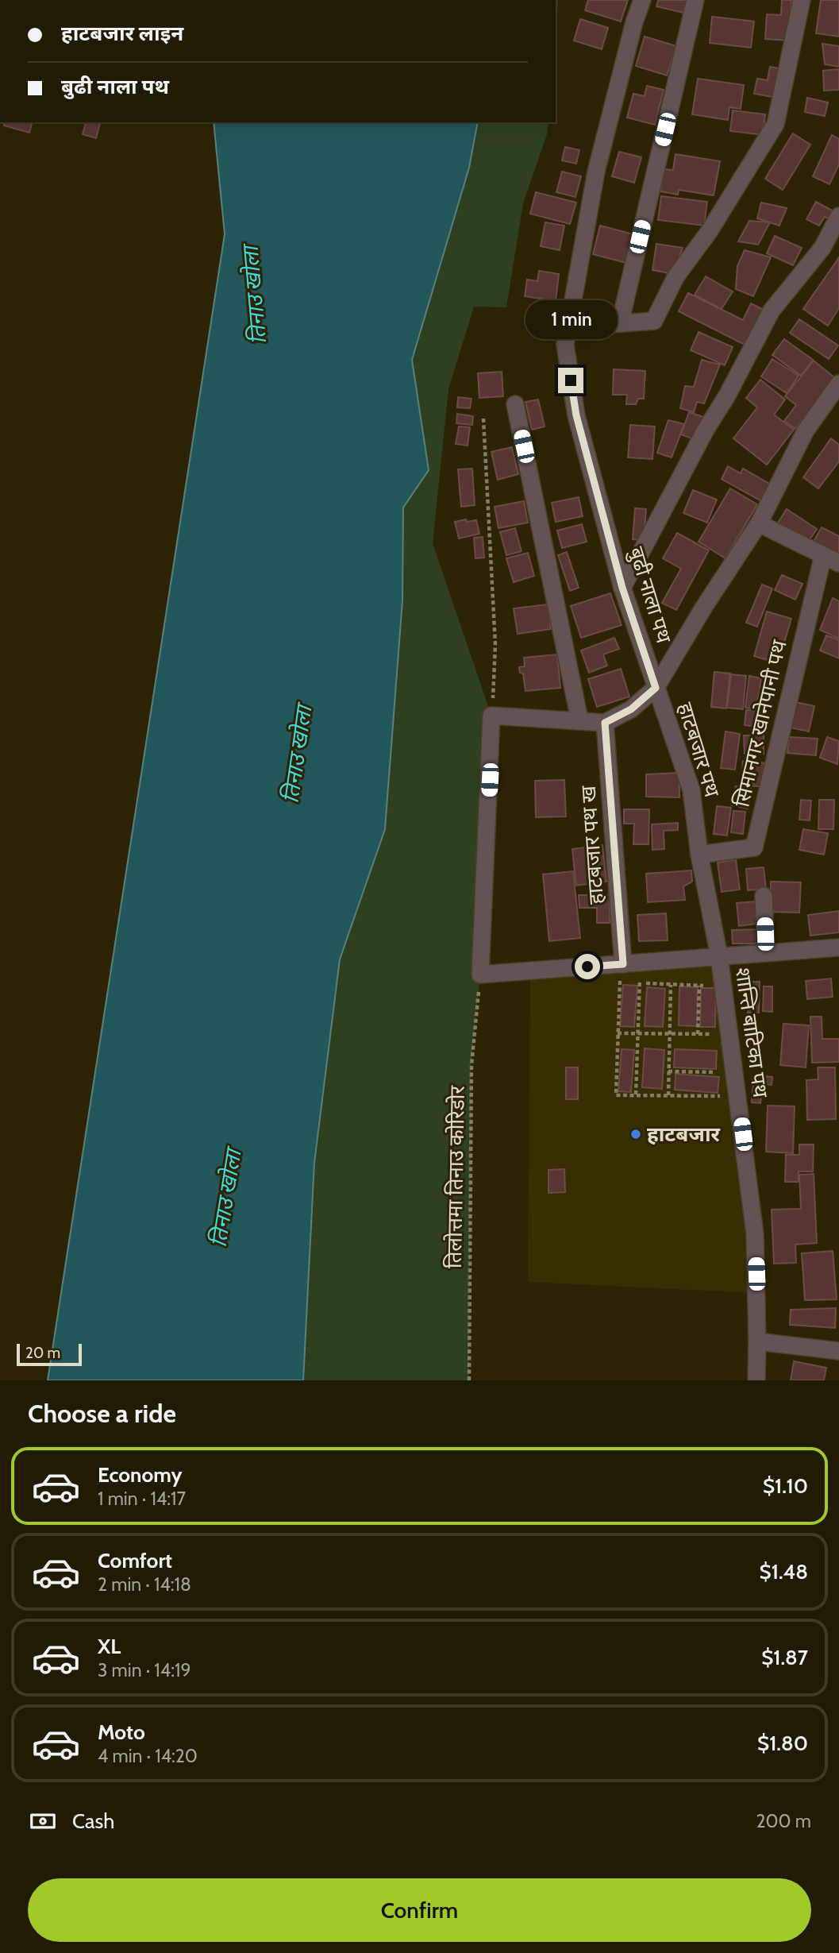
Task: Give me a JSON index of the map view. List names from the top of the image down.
{
  "streets": {
    "street": [
      "बुढी नाला पथ",
      "सिमानगर खानेपानी पथ",
      "हाटबजार पथ",
      "हाटबजार पथ ख",
      "शान्ति बाटिका पथ"
    ],
    "path": ["तिलोत्तमा तिनाउ कोरिडोर"]
  },
  "crossings": [
    ["बुढी नाला पथ", "हाटबजार पथ"],
    ["सिमानगर खानेपानी पथ", "हाटबजार पथ"],
    ["हाटबजार पथ", "शान्ति बाटिका पथ"]
  ],
  "water": ["तिनाउ खोला"],
  "places": ["हाटबजार"],
  "scale_bar": "20 m",
  "page": {
    "banner": ["हाटबजार लाइन", "बुढी नाला पथ"],
    "bubble": "1 min",
    "scale": "20 m",
    "heading": "Choose a ride",
    "list": [
      {
        "name": "Economy",
        "note": "1 min · 14:17",
        "value": "$1.10"
      },
      {
        "name": "Comfort",
        "note": "2 min · 14:18",
        "value": "$1.48"
      },
      {
        "name": "XL",
        "note": "3 min · 14:19",
        "value": "$1.87"
      },
      {
        "name": "Moto",
        "note": "4 min · 14:20",
        "value": "$1.80"
      }
    ],
    "pay": ["Cash", "200 m"],
    "buttons": "Confirm"
  }
}
